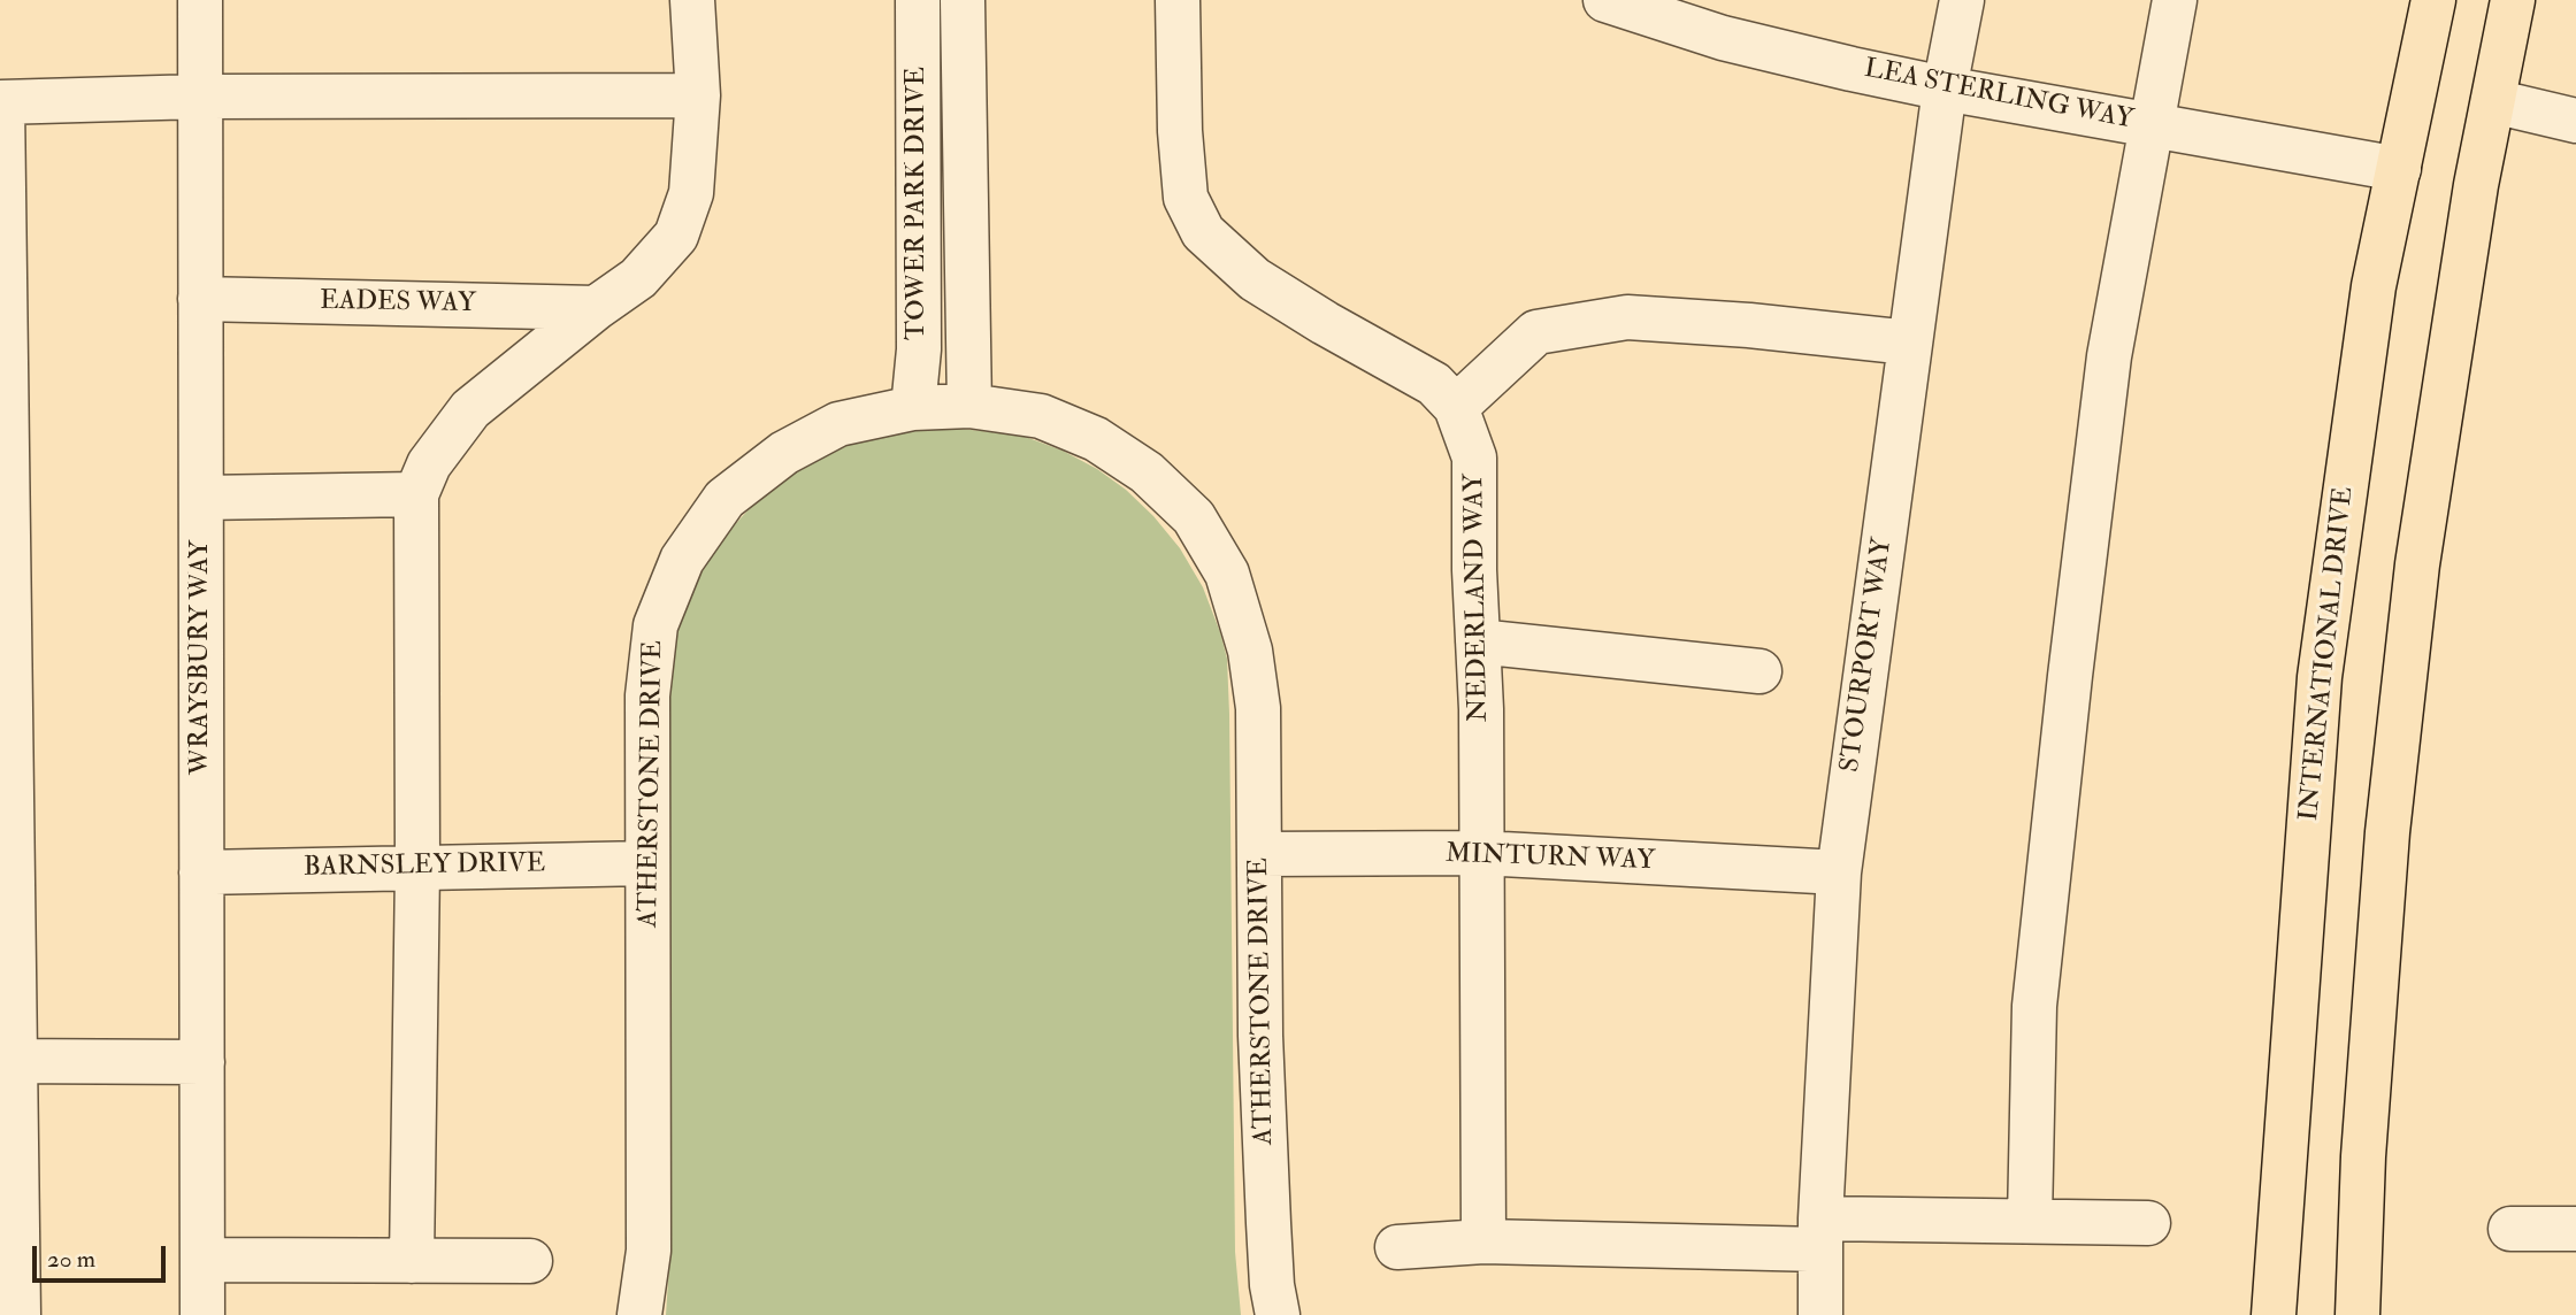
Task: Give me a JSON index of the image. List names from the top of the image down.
{
  "streets": {
    "main road": ["INTERNATIONAL DRIVE"],
    "street": [
      "LEA STERLING WAY",
      "TOWER PARK DRIVE",
      "EADES WAY",
      "NEDERLAND WAY",
      "STOURPORT WAY",
      "WRAYSBURY WAY",
      "ATHERSTONE DRIVE",
      "MINTURN WAY",
      "BARNSLEY DRIVE"
    ]
  },
  "crossings": [
    ["LEA STERLING WAY", "INTERNATIONAL DRIVE"],
    ["LEA STERLING WAY", "STOURPORT WAY"],
    ["TOWER PARK DRIVE", "ATHERSTONE DRIVE"],
    ["EADES WAY", "WRAYSBURY WAY"],
    ["NEDERLAND WAY", "MINTURN WAY"],
    ["STOURPORT WAY", "MINTURN WAY"],
    ["WRAYSBURY WAY", "BARNSLEY DRIVE"],
    ["ATHERSTONE DRIVE", "MINTURN WAY"],
    ["ATHERSTONE DRIVE", "BARNSLEY DRIVE"]
  ],
  "scale_bar": "20 m"
}
